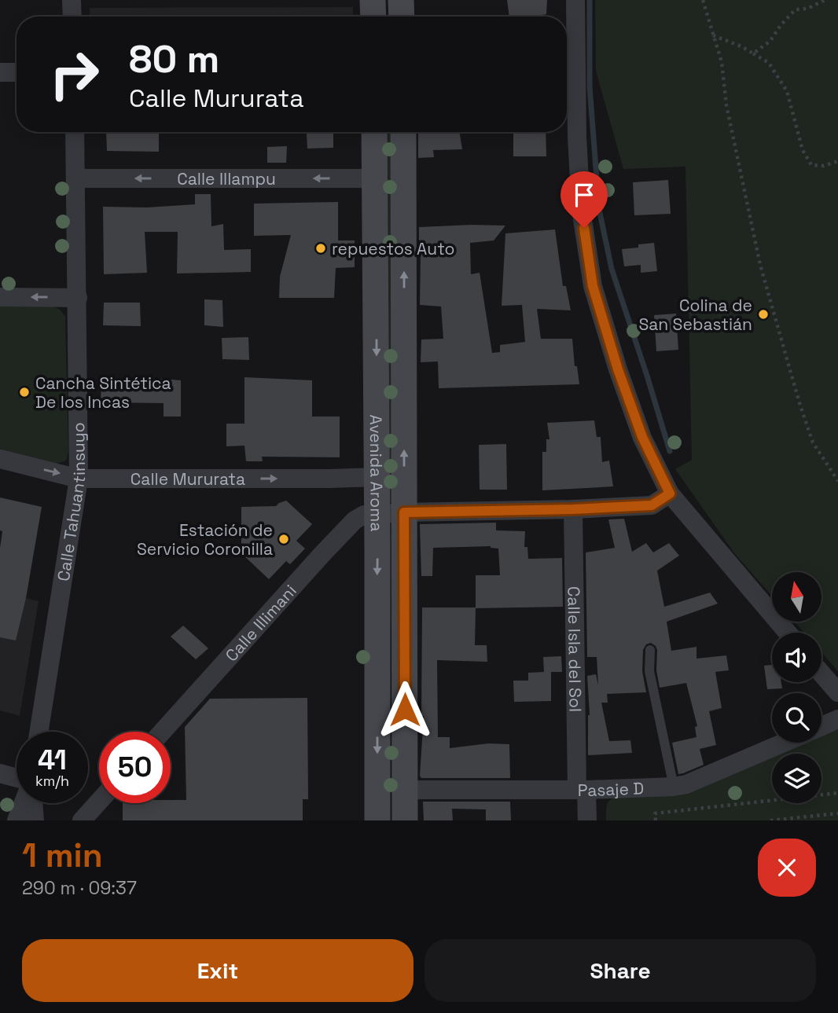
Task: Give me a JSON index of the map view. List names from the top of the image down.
{
  "streets": {
    "main road": ["Avenida Aroma"],
    "street": [
      "Calle Illampu",
      "Calle Mururata",
      "Calle Tahuantinsuyo",
      "Calle Illimani",
      "Calle Isla del Sol",
      "Pasaje D"
    ]
  },
  "crossings": [
    ["Calle Illampu", "Avenida Aroma"],
    ["Calle Illampu", "Calle Tahuantinsuyo"],
    ["Avenida Aroma", "Calle Mururata"],
    ["Avenida Aroma", "Calle Illimani"],
    ["Avenida Aroma", "Pasaje D"],
    ["Calle Mururata", "Calle Tahuantinsuyo"],
    ["Calle Isla del Sol", "Pasaje D"]
  ],
  "one_way": ["Calle Illampu", "Calle Mururata"],
  "places": [
    "repuestos Auto",
    "Colina de San Sebastián",
    "Cancha Sintética De los Incas",
    "Estación de Servicio Coronilla"
  ],
  "north": "top",
  "page": {
    "turn": ["80 m", "Calle Mururata"],
    "speed": "41 km/h",
    "limit": "50",
    "heading": ["1 min", "290 m · 09:37"],
    "buttons": ["Exit", "Share"]
  }
}
